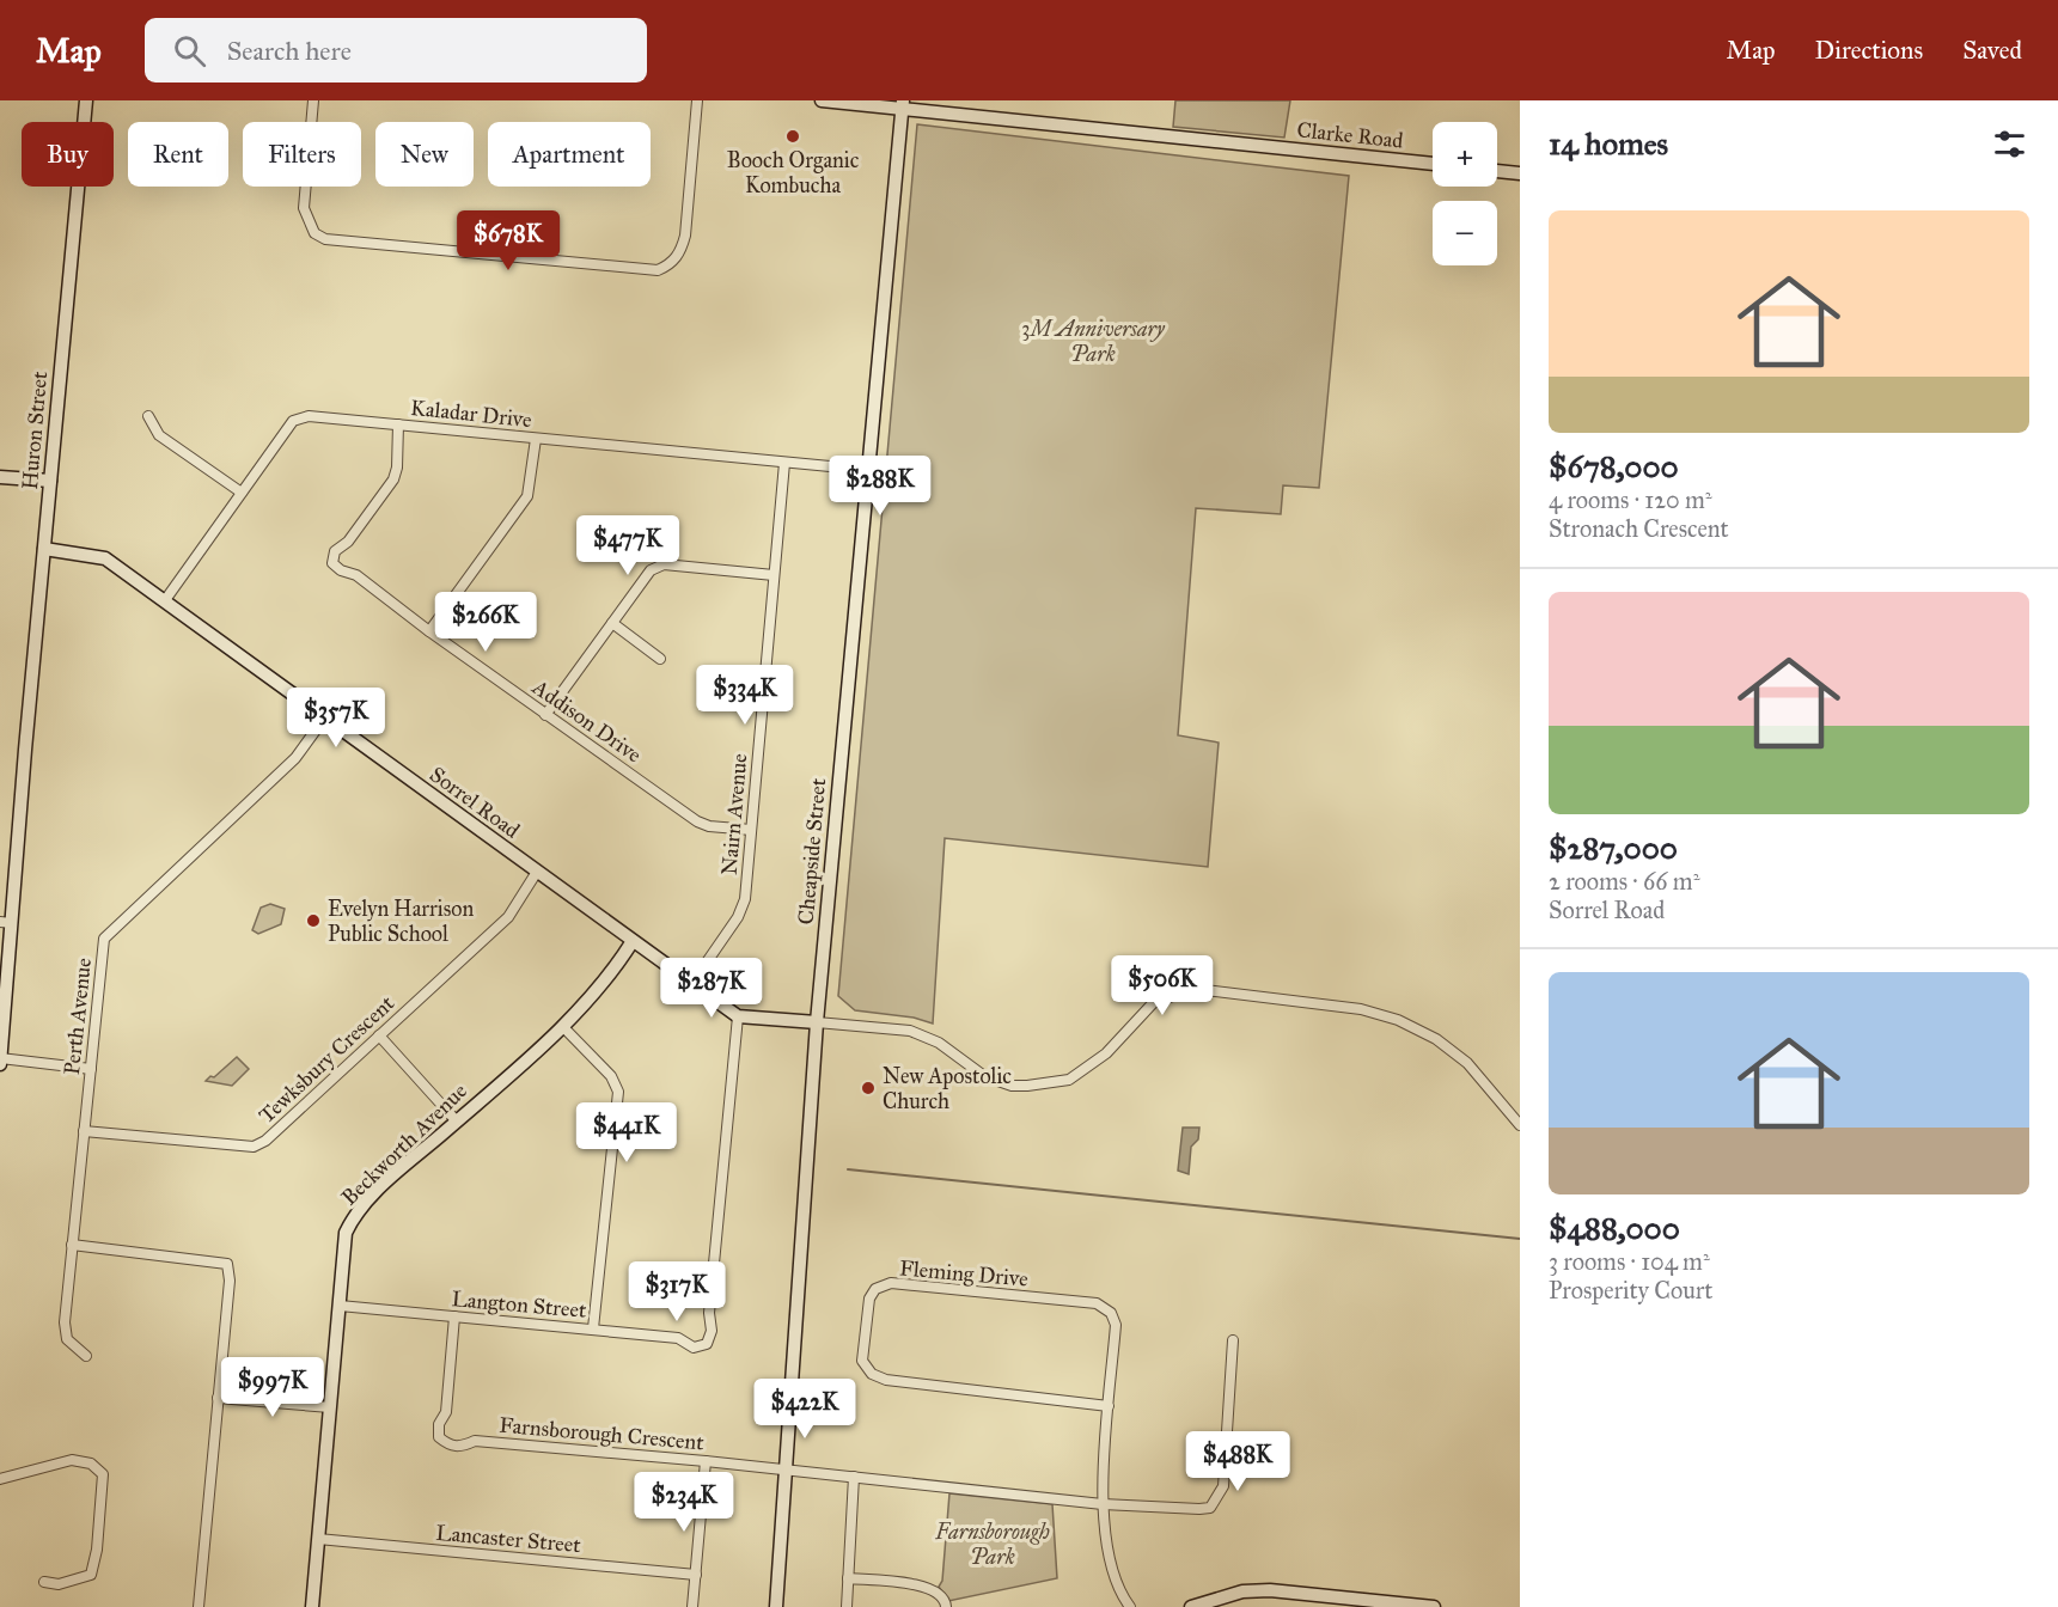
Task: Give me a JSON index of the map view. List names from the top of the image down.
{
  "streets": {
    "street": [
      "Clarke Road",
      "Kaladar Drive",
      "Huron Street",
      "Addison Drive",
      "Sorrel Road",
      "Nairn Avenue",
      "Cheapside Street",
      "Perth Avenue",
      "Tewksbury Crescent",
      "Beckworth Avenue",
      "Fleming Drive",
      "Langton Street",
      "Farnsborough Crescent",
      "Lancaster Street"
    ]
  },
  "crossings": [
    ["Clarke Road", "Cheapside Street"],
    ["Kaladar Drive", "Addison Drive"],
    ["Kaladar Drive", "Sorrel Road"],
    ["Kaladar Drive", "Nairn Avenue"],
    ["Kaladar Drive", "Cheapside Street"],
    ["Huron Street", "Sorrel Road"],
    ["Addison Drive", "Nairn Avenue"],
    ["Sorrel Road", "Nairn Avenue"],
    ["Sorrel Road", "Perth Avenue"],
    ["Sorrel Road", "Tewksbury Crescent"],
    ["Sorrel Road", "Beckworth Avenue"],
    ["Sorrel Road", "Langton Street"],
    ["Cheapside Street", "Farnsborough Crescent"],
    ["Perth Avenue", "Tewksbury Crescent"],
    ["Beckworth Avenue", "Langton Street"],
    ["Beckworth Avenue", "Lancaster Street"],
    ["Fleming Drive", "Farnsborough Crescent"],
    ["Langton Street", "Farnsborough Crescent"]
  ],
  "parks": ["3M Anniversary Park", "Farnsborough Park"],
  "places": ["Booch Organic Kombucha", "Evelyn Harrison Public School", "New Apostolic Church"],
  "page": {
    "header": "Map",
    "search": "Search here",
    "nav": ["Map", "Directions", "Saved"],
    "heading": "14 homes",
    "map_buttons": ["+", "−"],
    "chip": [
      "Buy",
      "Rent",
      "Filters",
      "New",
      "Apartment"
    ],
    "list": [
      {
        "name": "$678,000",
        "note": "4 rooms · 120 m² · Stronach Crescent"
      },
      {
        "name": "$287,000",
        "note": "2 rooms · 66 m² · Sorrel Road"
      },
      {
        "name": "$488,000",
        "note": "3 rooms · 104 m² · Prosperity Court"
      }
    ],
    "price": [
      "$678K",
      "$288K",
      "$477K",
      "$266K",
      "$334K",
      "$357K",
      "$506K",
      "$287K",
      "$441K",
      "$317K",
      "$997K",
      "$422K",
      "$488K",
      "$234K"
    ]
  }
}
